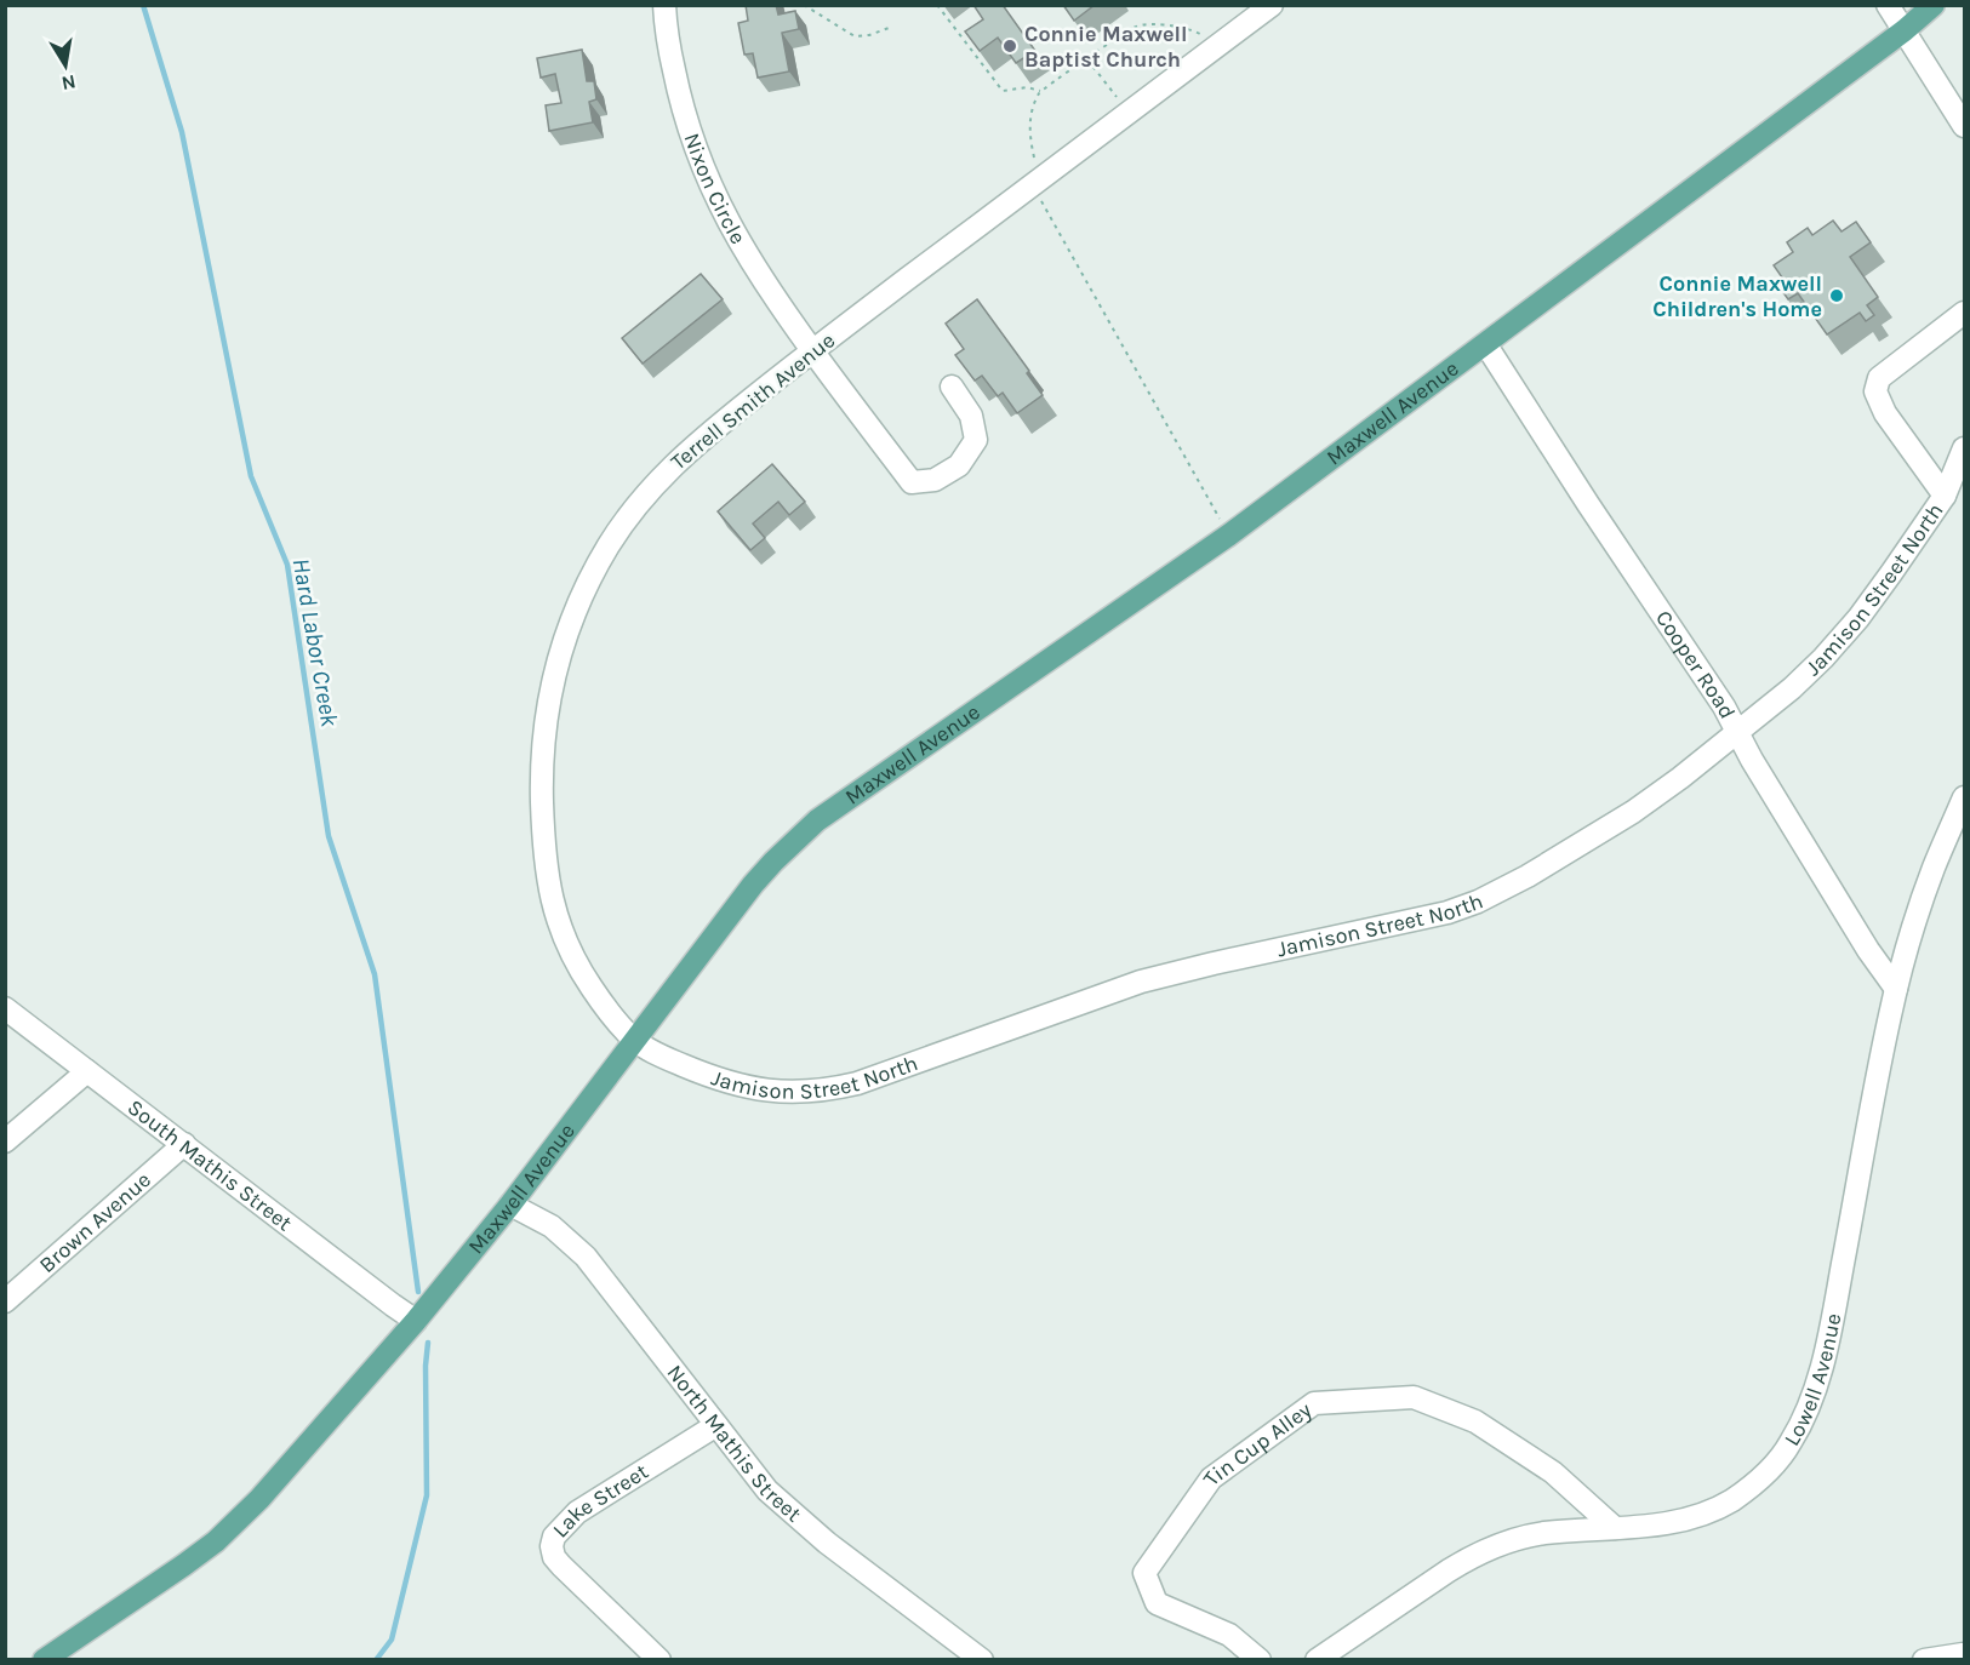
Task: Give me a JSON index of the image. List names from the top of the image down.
{
  "streets": {
    "main road": ["Maxwell Avenue"],
    "street": [
      "Nixon Circle",
      "Terrell Smith Avenue",
      "Jamison Street North",
      "Cooper Road",
      "South Mathis Street",
      "Brown Avenue",
      "Lowell Avenue",
      "North Mathis Street",
      "Tin Cup Alley",
      "Lake Street"
    ]
  },
  "crossings": [
    ["Nixon Circle", "Terrell Smith Avenue"],
    ["Terrell Smith Avenue", "Maxwell Avenue"],
    ["Terrell Smith Avenue", "Jamison Street North"],
    ["Maxwell Avenue", "Jamison Street North"],
    ["Maxwell Avenue", "Cooper Road"],
    ["Maxwell Avenue", "South Mathis Street"],
    ["Maxwell Avenue", "North Mathis Street"],
    ["Jamison Street North", "Cooper Road"],
    ["Cooper Road", "Lowell Avenue"],
    ["South Mathis Street", "Brown Avenue"],
    ["Lowell Avenue", "Tin Cup Alley"],
    ["North Mathis Street", "Lake Street"]
  ],
  "water": ["Hard Labor Creek"],
  "places": ["Connie Maxwell Baptist Church", "Connie Maxwell Children's Home"],
  "north": "bottom"
}
